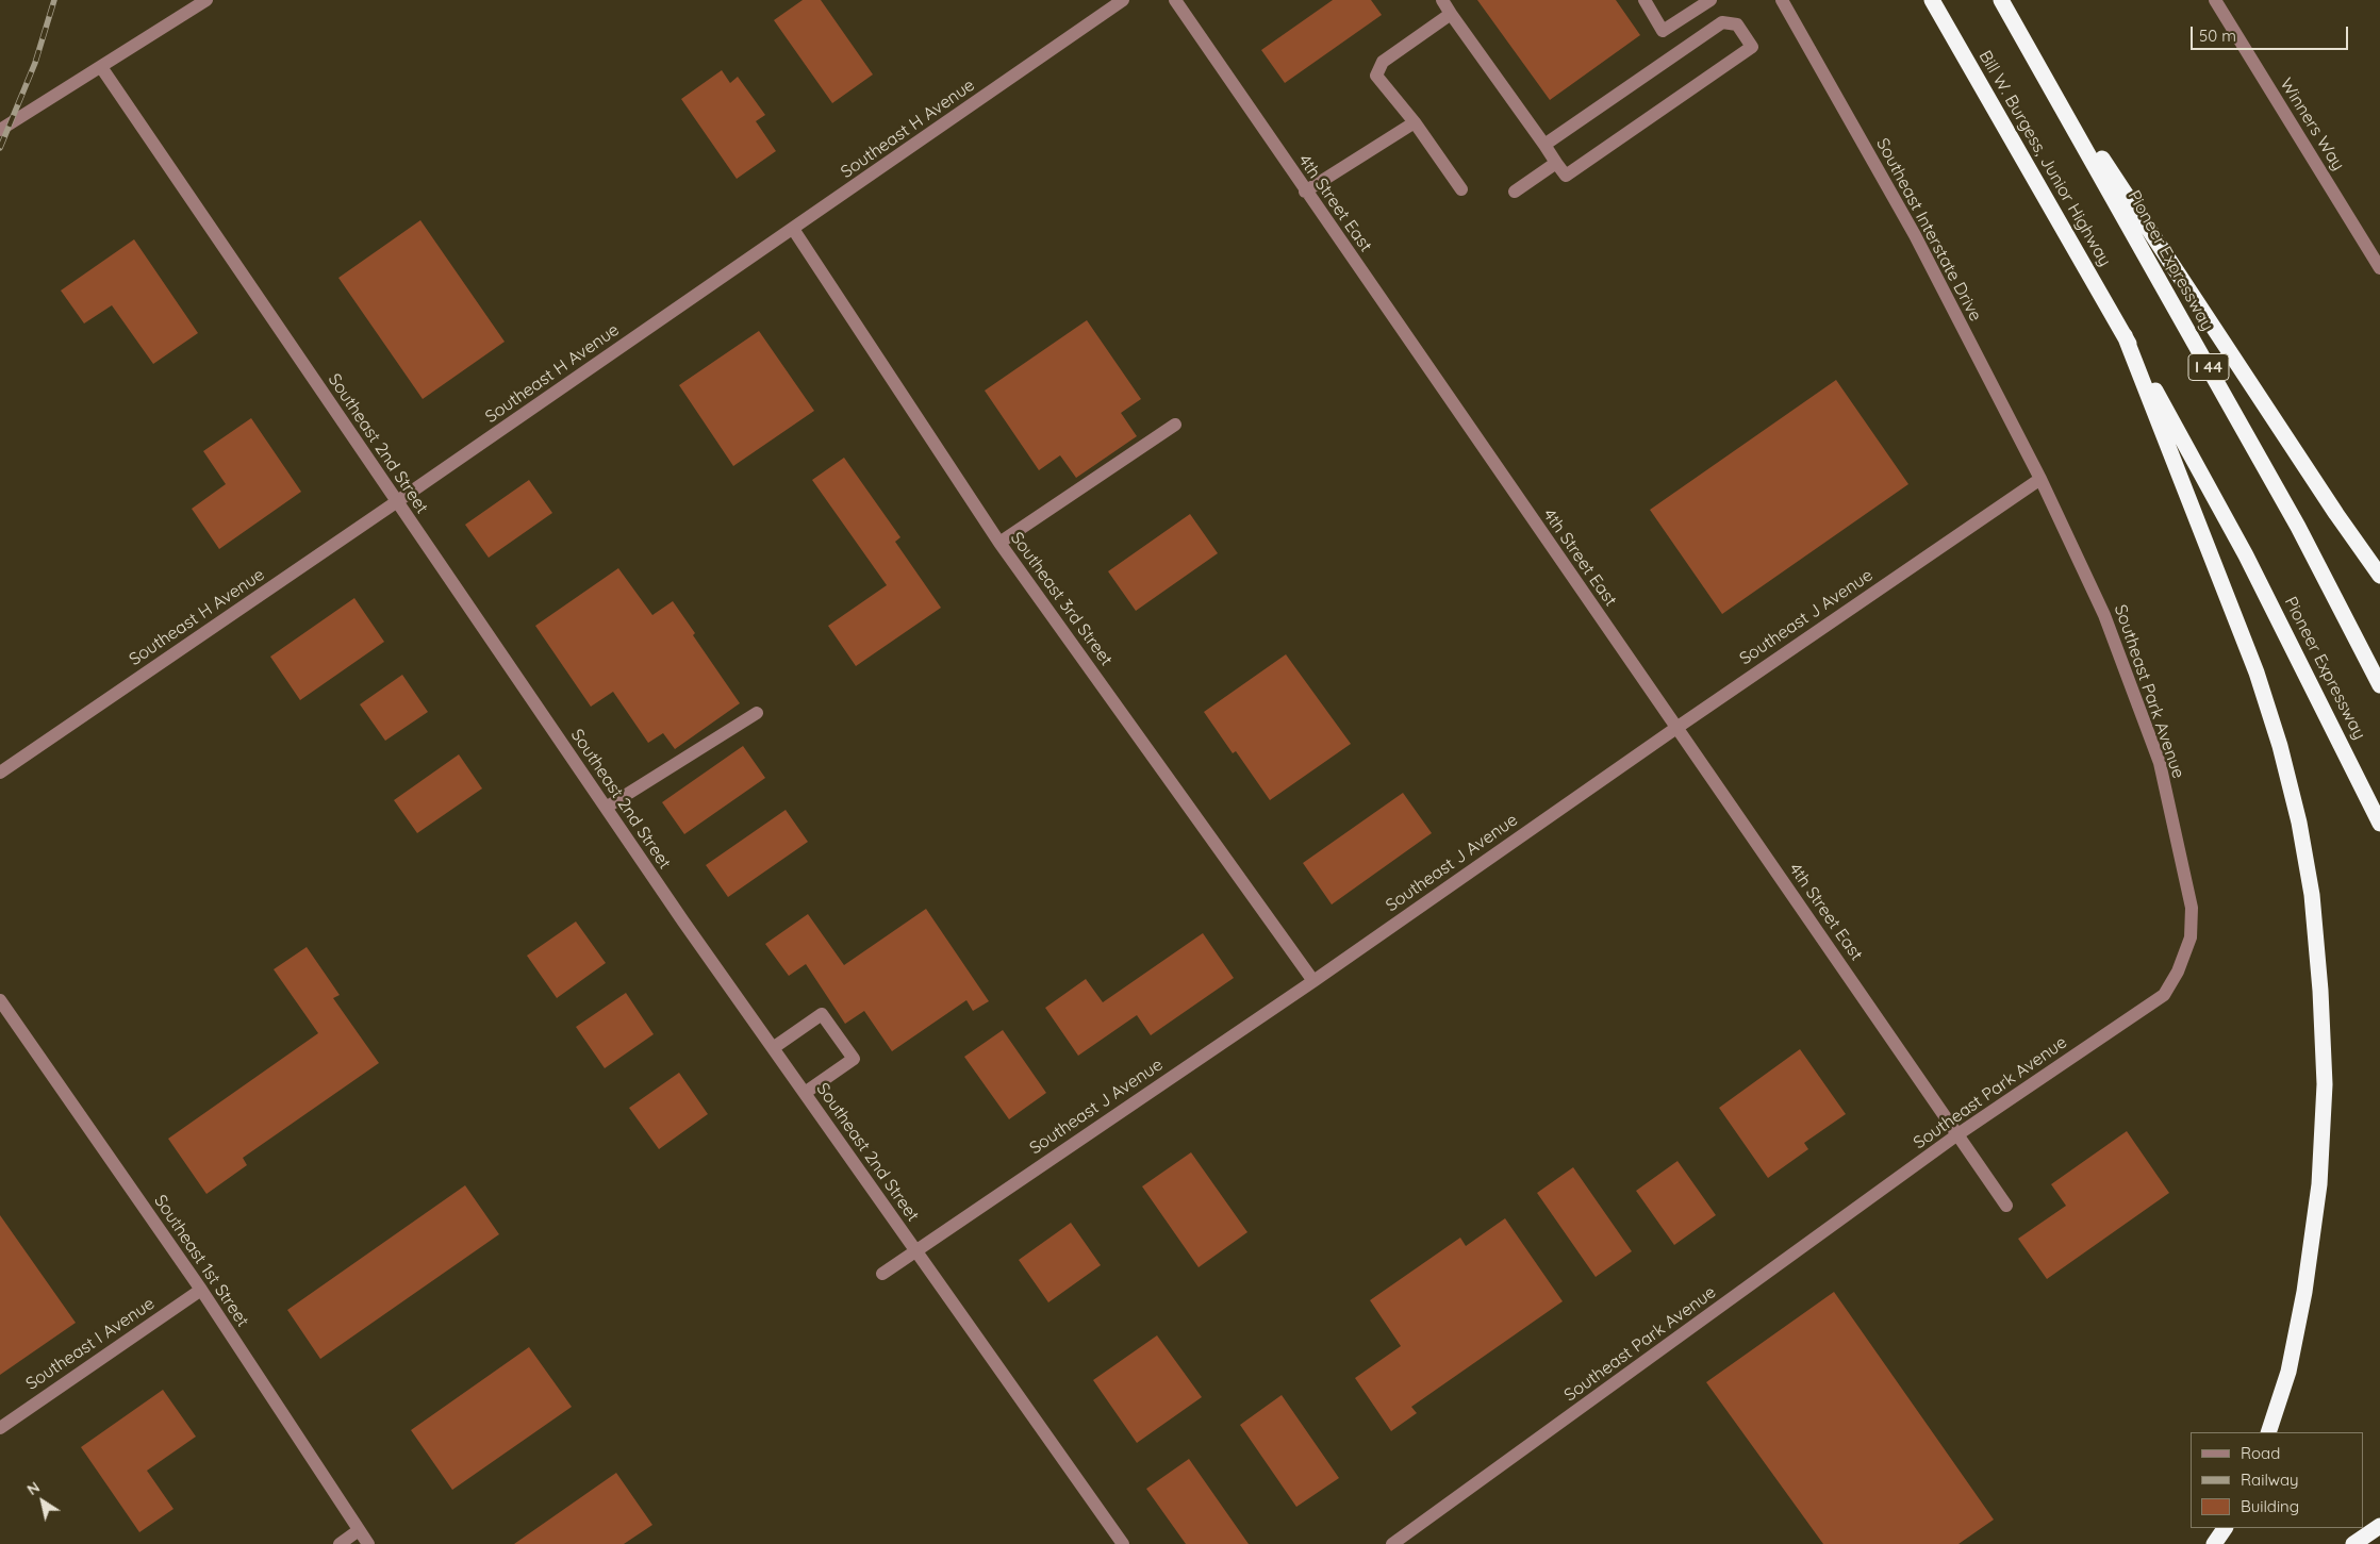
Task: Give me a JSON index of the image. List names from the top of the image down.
{
  "streets": {
    "highway": ["Bill W. Burgess, Junior Highway", "Pioneer Expressway", "I 44"],
    "street": [
      "Winners Way",
      "Southeast H Avenue",
      "4th Street East",
      "Southeast Interstate Drive",
      "Southeast 2nd Street",
      "Southeast 3rd Street",
      "Southeast J Avenue",
      "Southeast Park Avenue",
      "Southeast 1st Street",
      "Southeast I Avenue"
    ]
  },
  "crossings": [
    ["Southeast H Avenue", "Southeast 2nd Street"],
    ["Southeast H Avenue", "Southeast 3rd Street"],
    ["Bill W. Burgess, Junior Highway", "Pioneer Expressway"],
    ["4th Street East", "Southeast J Avenue"],
    ["4th Street East", "Southeast Park Avenue"],
    ["Southeast Interstate Drive", "Southeast J Avenue"],
    ["Southeast Interstate Drive", "Southeast Park Avenue"],
    ["Pioneer Expressway", "I 44"],
    ["Southeast 2nd Street", "Southeast J Avenue"],
    ["Southeast 3rd Street", "Southeast J Avenue"],
    ["Southeast J Avenue", "Southeast Park Avenue"],
    ["Southeast 1st Street", "Southeast I Avenue"]
  ],
  "legend": ["Road", "Railway", "Building"],
  "scale_bar": "50 m",
  "north": "top left"
}
